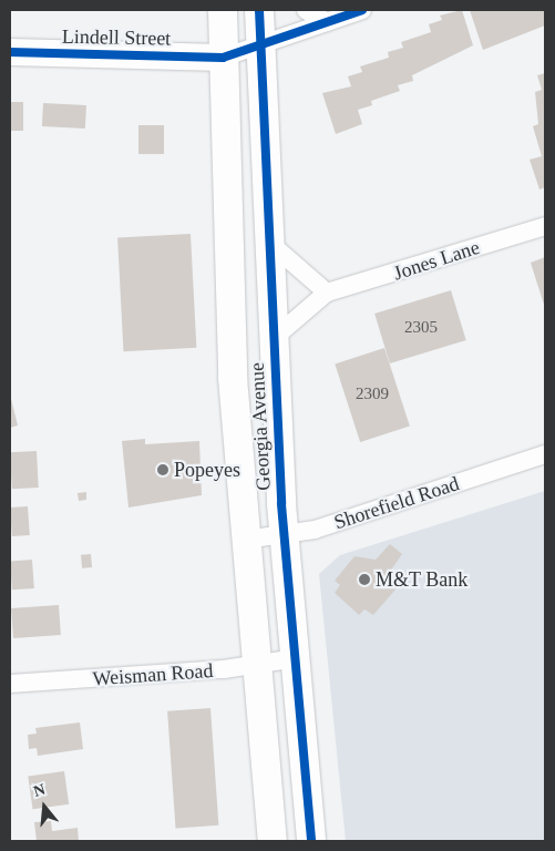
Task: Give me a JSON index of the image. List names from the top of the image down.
{
  "streets": {
    "main road": ["Georgia Avenue"],
    "street": [
      "Lindell Street",
      "Jones Lane",
      "Shorefield Road",
      "Weisman Road"
    ]
  },
  "crossings": [
    ["Lindell Street", "Georgia Avenue"],
    ["Jones Lane", "Georgia Avenue"],
    ["Georgia Avenue", "Shorefield Road"],
    ["Georgia Avenue", "Weisman Road"]
  ],
  "places": ["Popeyes", "M&T Bank"],
  "house_numbers": ["2305", "2309"],
  "north": "top"
}
